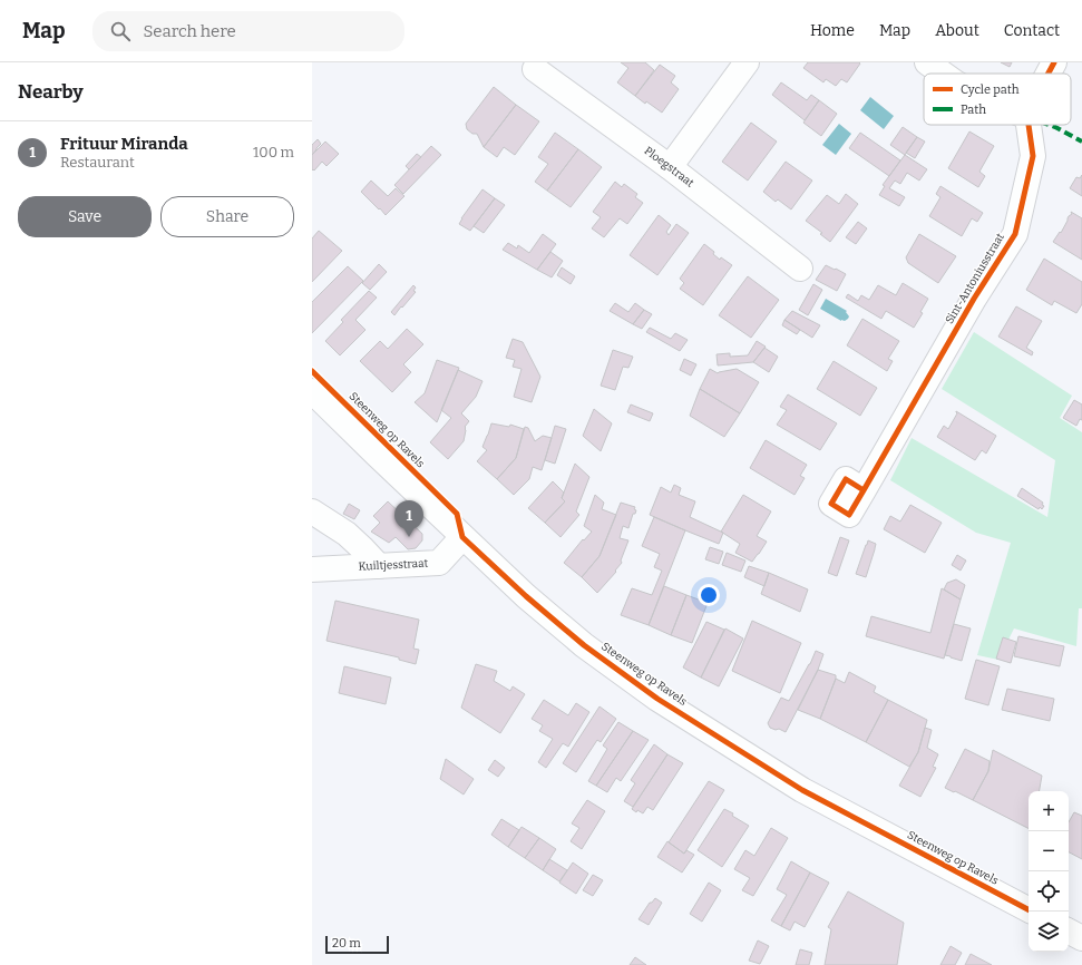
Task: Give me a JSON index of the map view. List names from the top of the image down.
{
  "streets": {
    "street": [
      "Ploegstraat",
      "Sint-Antoniusstraat",
      "Steenweg op Ravels",
      "Kuiltjesstraat"
    ]
  },
  "crossings": [
    ["Steenweg op Ravels", "Kuiltjesstraat"]
  ],
  "legend": ["Cycle path", "Path"],
  "scale_bar": "20 m",
  "page": {
    "header": "Map",
    "search": "Search here",
    "nav": [
      "Home",
      "Map",
      "About",
      "Contact"
    ],
    "heading": "Nearby",
    "list": [
      {
        "mark": "1",
        "name": "Frituur Miranda",
        "note": "Restaurant",
        "value": "100 m"
      }
    ],
    "buttons": ["Save", "Share"],
    "pins": "1",
    "map_buttons": ["+", "−"],
    "scale": "20 m"
  }
}
